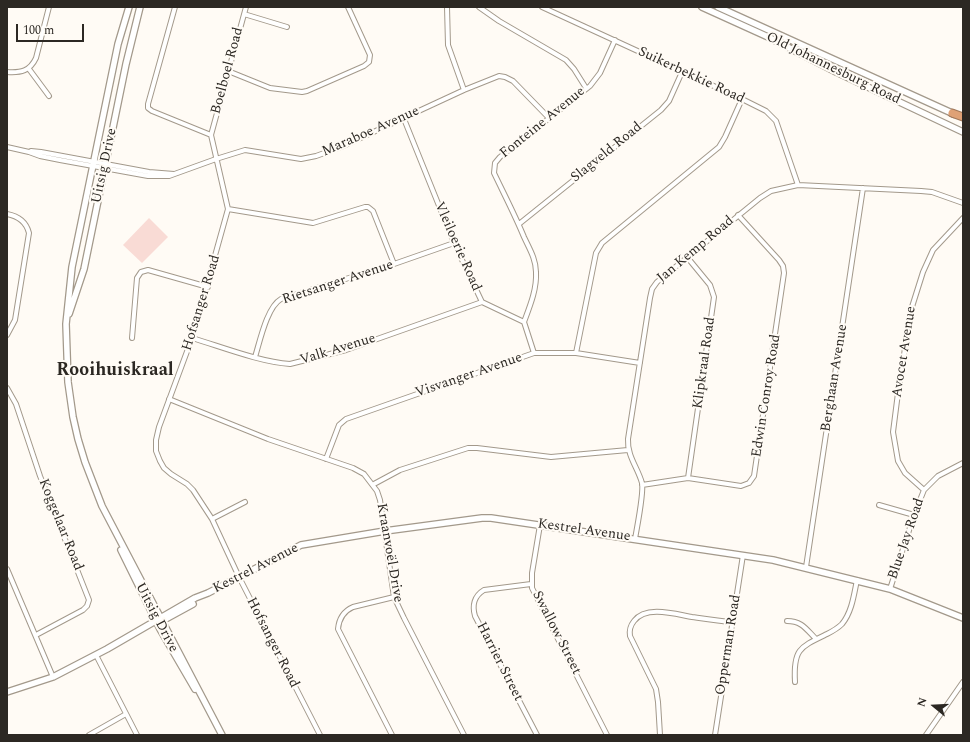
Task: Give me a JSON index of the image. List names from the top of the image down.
{
  "streets": {
    "main road": ["Old Johannesburg Road", "Uitsig Drive", "Kestrel Avenue"],
    "street": [
      "Boelboel Road",
      "Suikerbekkie Road",
      "Fonteine Avenue",
      "Maraboe Avenue",
      "Slagveld Road",
      "Vleiloerie Road",
      "Jan Kemp Road",
      "Rietsanger Avenue",
      "Hofsanger Road",
      "Valk Avenue",
      "Avocet Avenue",
      "Klipkraal Road",
      "Visvanger Avenue",
      "Berghaan Avenue",
      "Edwin Conroy Road",
      "Koggelaar Road",
      "Blue Jay Road",
      "Kraanvoël Drive",
      "Swallow Street",
      "Opperman Road",
      "Harrier Street"
    ]
  },
  "crossings": [
    ["Boelboel Road", "Hofsanger Road"],
    ["Suikerbekkie Road", "Fonteine Avenue"],
    ["Suikerbekkie Road", "Slagveld Road"],
    ["Suikerbekkie Road", "Jan Kemp Road"],
    ["Fonteine Avenue", "Maraboe Avenue"],
    ["Fonteine Avenue", "Slagveld Road"],
    ["Fonteine Avenue", "Vleiloerie Road"],
    ["Maraboe Avenue", "Uitsig Drive"],
    ["Maraboe Avenue", "Vleiloerie Road"],
    ["Maraboe Avenue", "Hofsanger Road"],
    ["Uitsig Drive", "Kestrel Avenue"],
    ["Vleiloerie Road", "Rietsanger Avenue"],
    ["Vleiloerie Road", "Valk Avenue"],
    ["Jan Kemp Road", "Klipkraal Road"],
    ["Jan Kemp Road", "Visvanger Avenue"],
    ["Jan Kemp Road", "Berghaan Avenue"],
    ["Jan Kemp Road", "Edwin Conroy Road"],
    ["Jan Kemp Road", "Kestrel Avenue"],
    ["Rietsanger Avenue", "Valk Avenue"],
    ["Hofsanger Road", "Valk Avenue"],
    ["Hofsanger Road", "Kestrel Avenue"],
    ["Hofsanger Road", "Kraanvoël Drive"],
    ["Avocet Avenue", "Blue Jay Road"],
    ["Klipkraal Road", "Edwin Conroy Road"],
    ["Visvanger Avenue", "Kraanvoël Drive"],
    ["Berghaan Avenue", "Kestrel Avenue"],
    ["Kestrel Avenue", "Blue Jay Road"],
    ["Kestrel Avenue", "Kraanvoël Drive"],
    ["Kestrel Avenue", "Swallow Street"],
    ["Kestrel Avenue", "Opperman Road"],
    ["Swallow Street", "Harrier Street"]
  ],
  "districts": ["Rooihuiskraal"],
  "scale_bar": "100 m",
  "north": "left"
}
